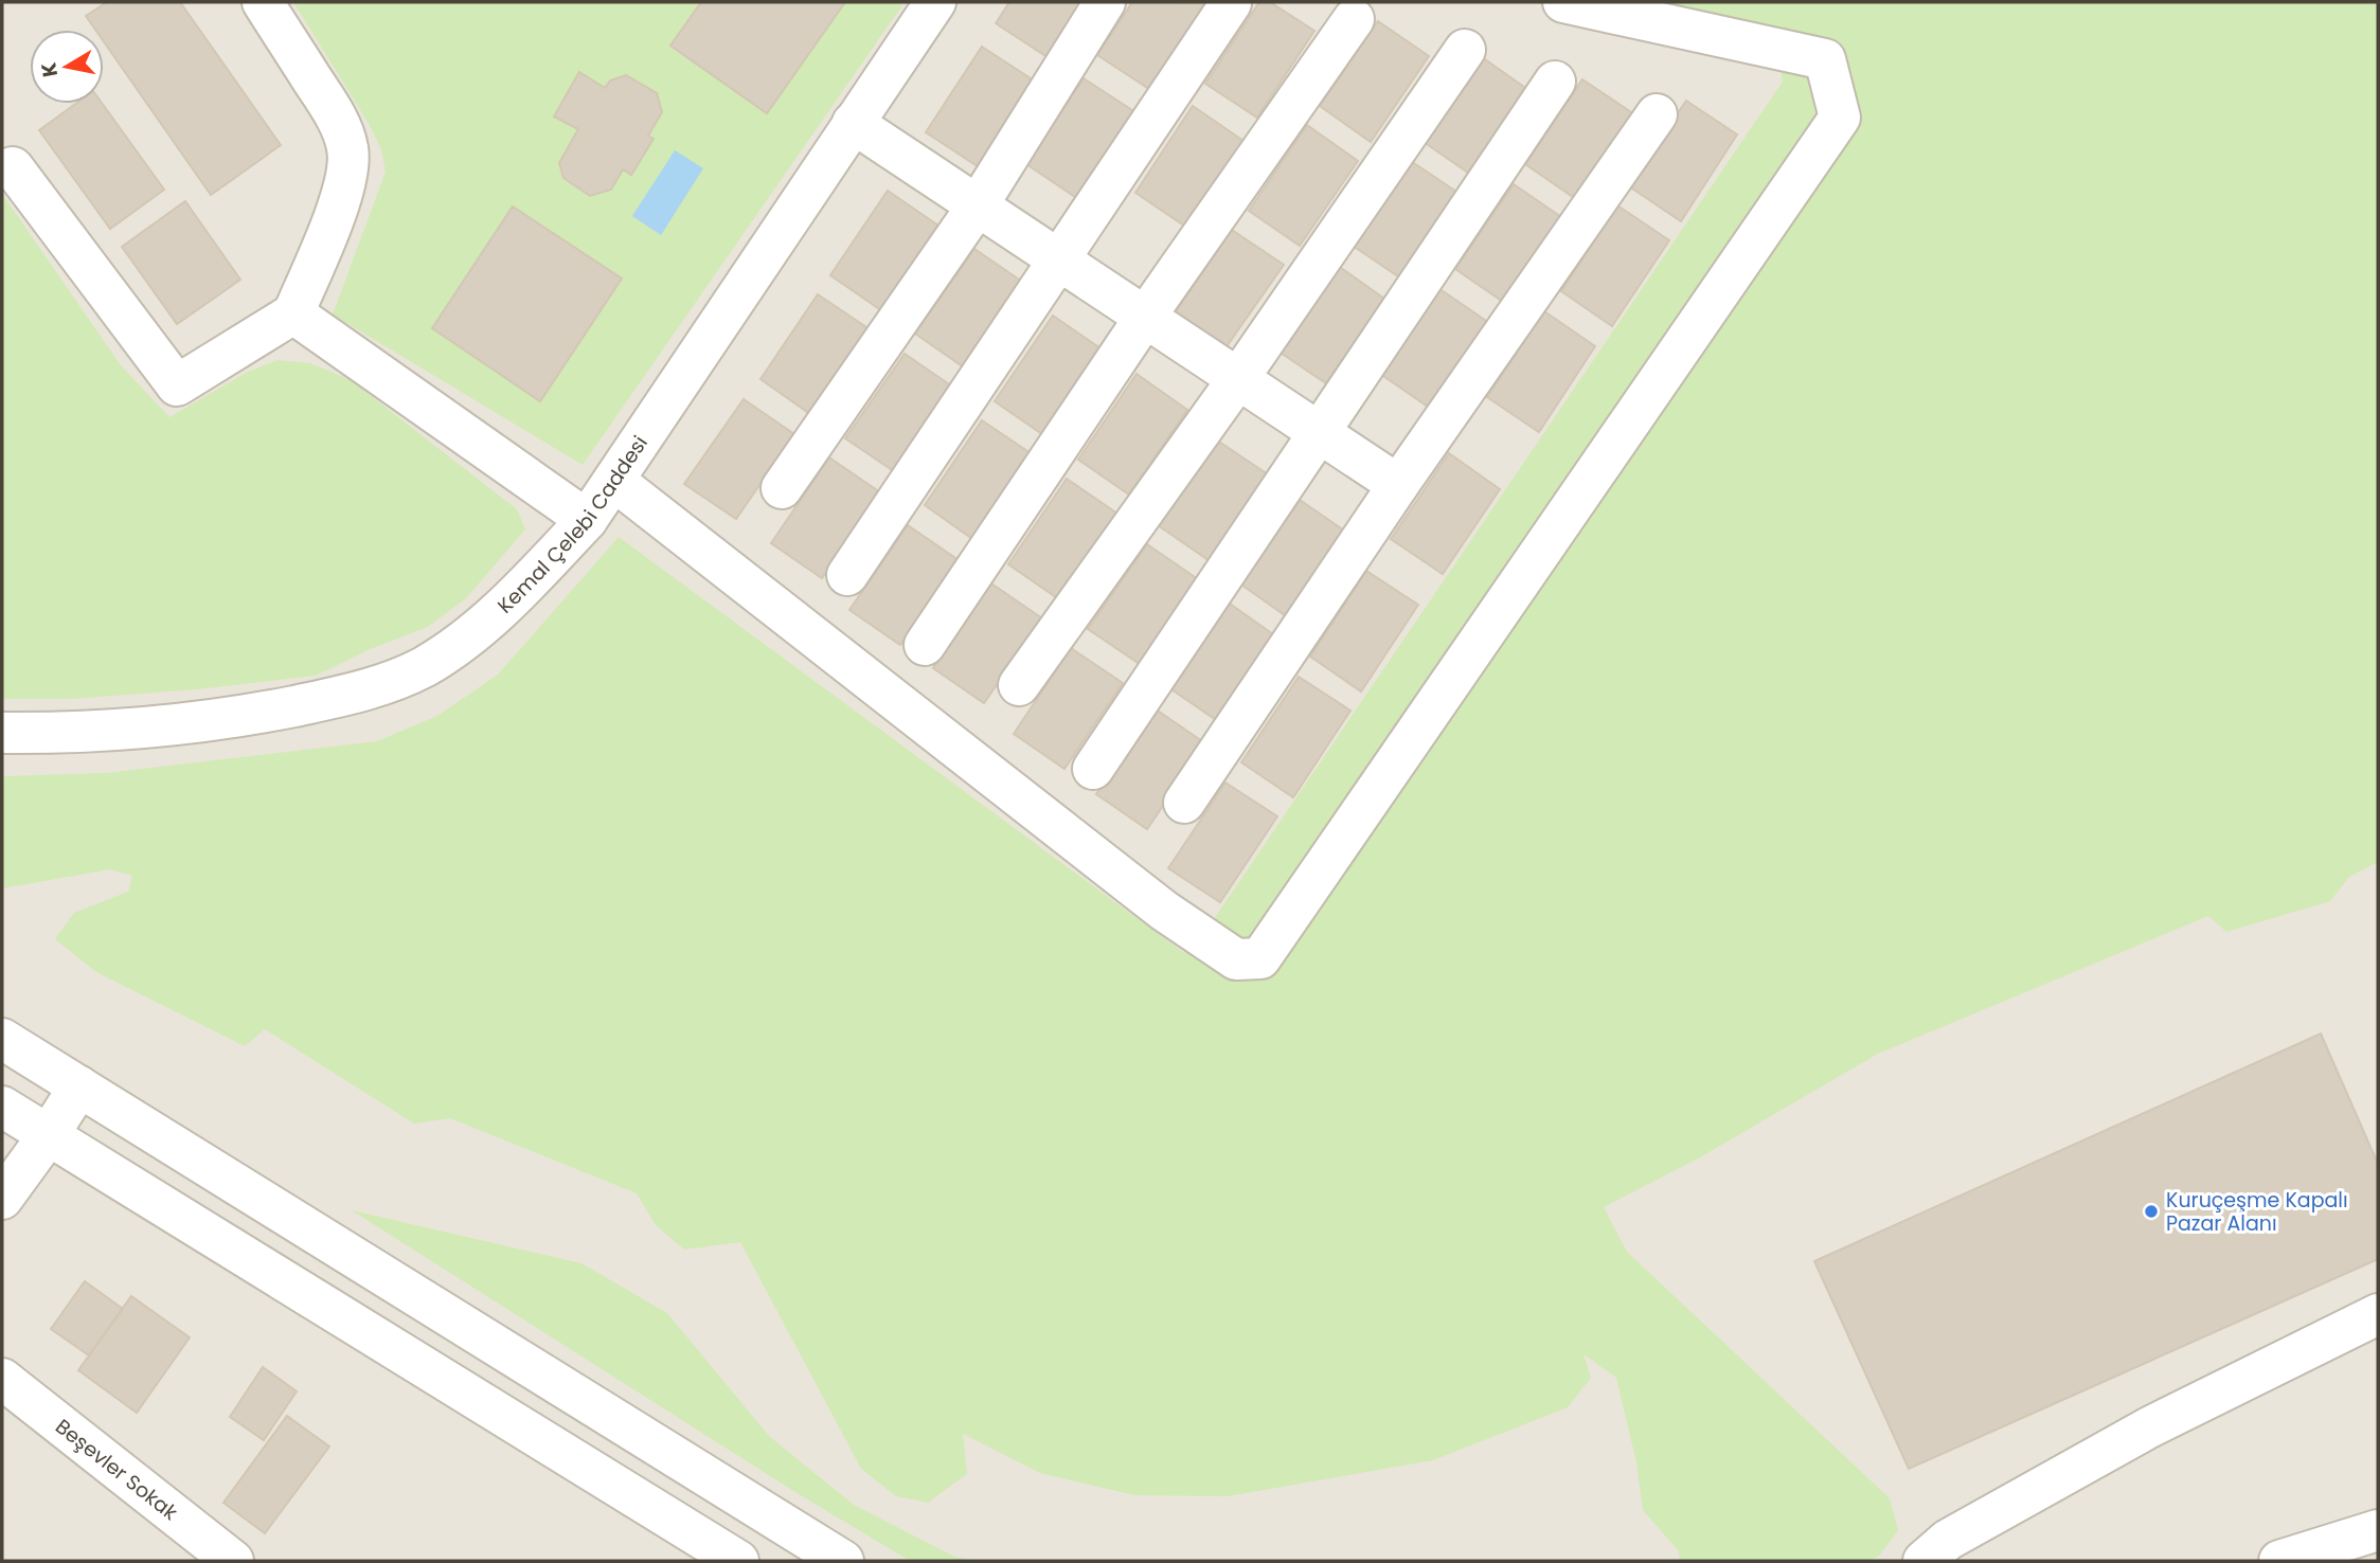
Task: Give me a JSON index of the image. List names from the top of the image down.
{
  "streets": {
    "street": ["Kemal Çelebi Caddesi", "Beşevler Sokak"]
  },
  "places": ["Kuruçeşme Kapalı Pazar Alanı"],
  "north": "left"
}
